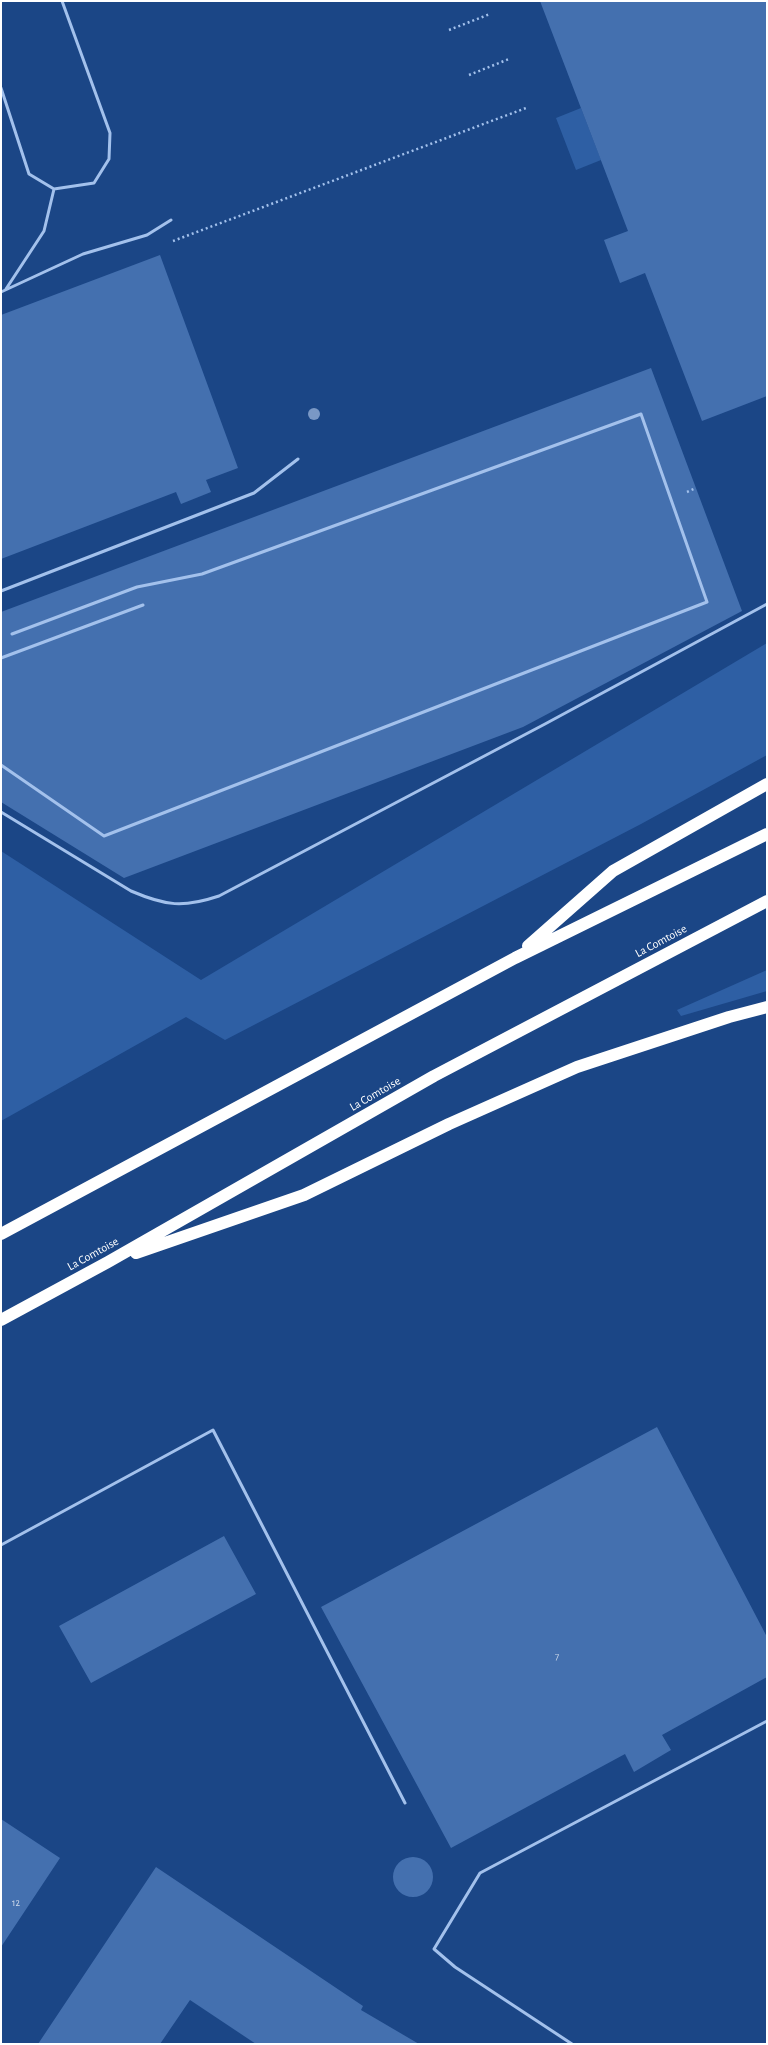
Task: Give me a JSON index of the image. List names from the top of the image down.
{
  "streets": {
    "highway": ["La Comtoise"]
  },
  "house_numbers": ["7", "12"]
}
